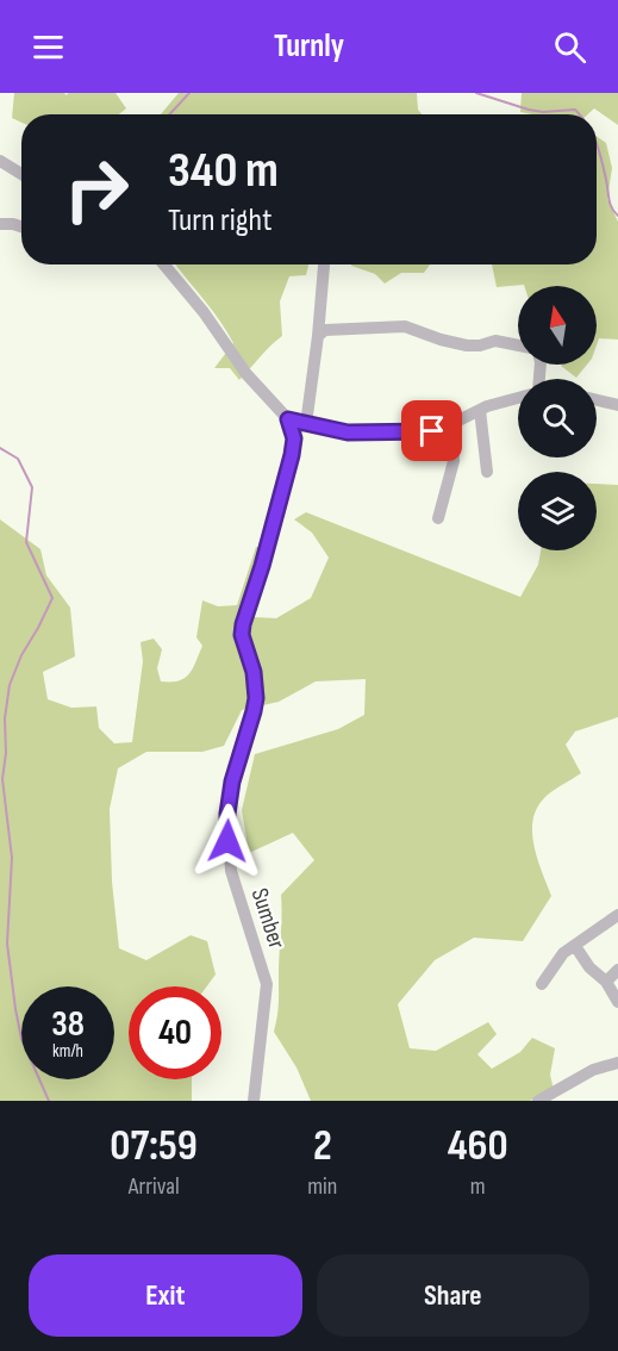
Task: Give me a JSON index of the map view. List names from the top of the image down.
{
  "streets": {
    "street": ["Sumber"]
  },
  "north": "top",
  "page": {
    "header": "Turnly",
    "turn": ["340 m", "Turn right"],
    "speed": "38 km/h",
    "limit": "40",
    "eta": [
      "07:59",
      "Arrival",
      "2",
      "min",
      "460",
      "m"
    ],
    "buttons": ["Exit", "Share"]
  }
}
